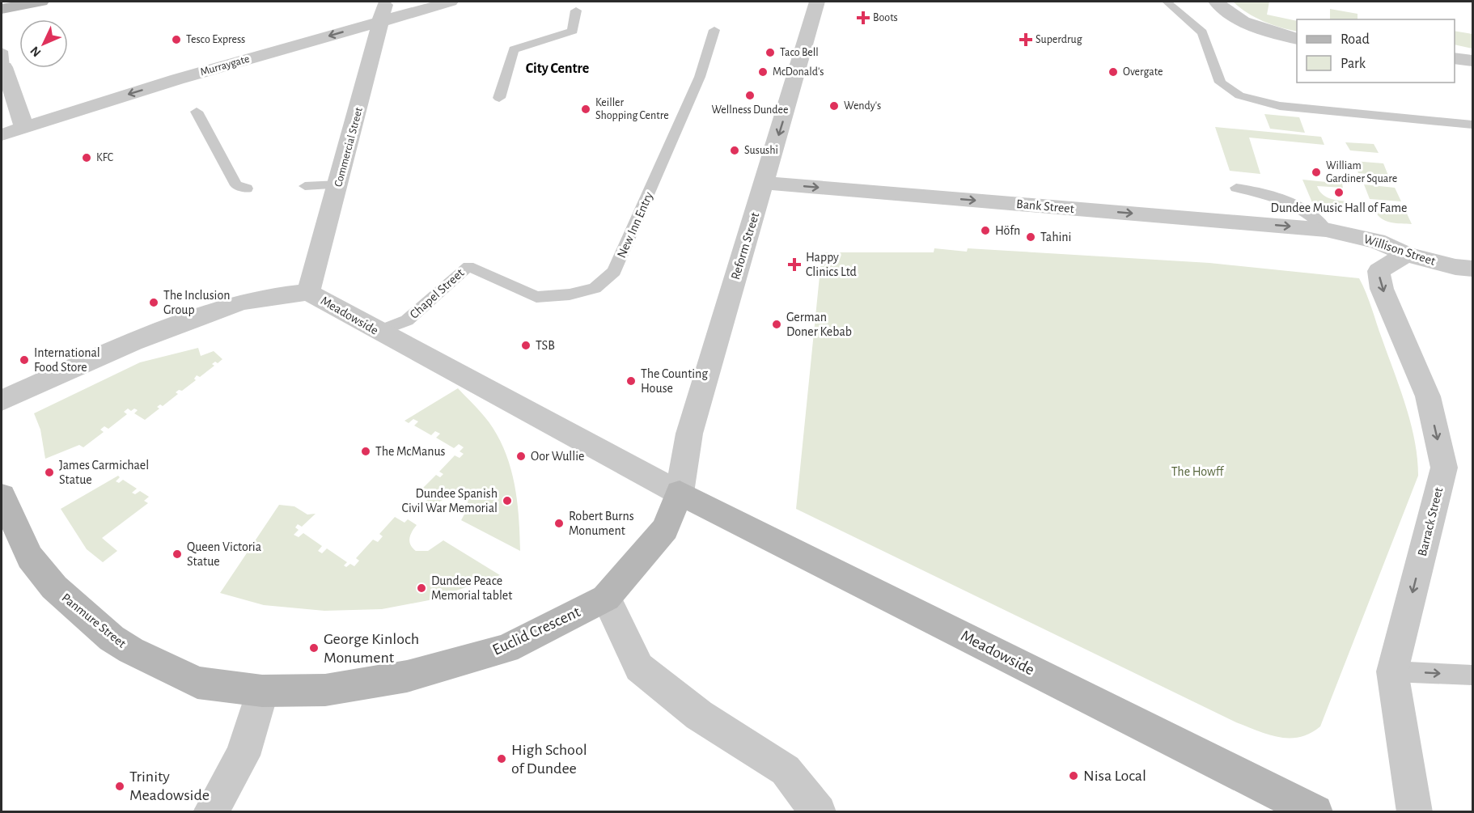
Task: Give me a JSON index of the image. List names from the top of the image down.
{
  "streets": {
    "street": [
      "Murraygate",
      "Commercial Street",
      "Bank Street",
      "Reform Street",
      "Willison Street",
      "Meadowside",
      "Barrack Street",
      "Panmure Street",
      "Euclid Crescent"
    ],
    "lane": ["New Inn Entry", "Chapel Street"]
  },
  "crossings": [
    ["Murraygate", "Commercial Street"],
    ["Commercial Street", "Meadowside"],
    ["Bank Street", "Reform Street"],
    ["Bank Street", "Willison Street"],
    ["New Inn Entry", "Chapel Street"],
    ["Reform Street", "Meadowside"],
    ["Willison Street", "Barrack Street"],
    ["Chapel Street", "Meadowside"],
    ["Panmure Street", "Euclid Crescent"]
  ],
  "one_way": [
    "Murraygate",
    "Bank Street",
    "Reform Street",
    "Barrack Street"
  ],
  "districts": ["City Centre"],
  "parks": ["The Howff"],
  "places": {
    "health": ["Boots", "Superdrug", "Happy Clinics Ltd"],
    "other": [
      "Tesco Express",
      "Taco Bell",
      "McDonald's",
      "Overgate",
      "Wellness Dundee",
      "Wendy's",
      "Keiller Shopping Centre",
      "Susushi",
      "KFC",
      "William Gardiner Square",
      "Dundee Music Hall of Fame",
      "Höfn",
      "Tahini",
      "The Inclusion Group",
      "German Doner Kebab",
      "TSB",
      "International Food Store",
      "The Counting House",
      "The McManus",
      "Oor Wullie",
      "James Carmichael Statue",
      "Dundee Spanish Civil War Memorial",
      "Robert Burns Monument",
      "Queen Victoria Statue",
      "Dundee Peace Memorial tablet",
      "George Kinloch Monument",
      "High School of Dundee",
      "Nisa Local",
      "Trinity Meadowside"
    ]
  },
  "legend": ["Road", "Park"],
  "north": "bottom left"
}
